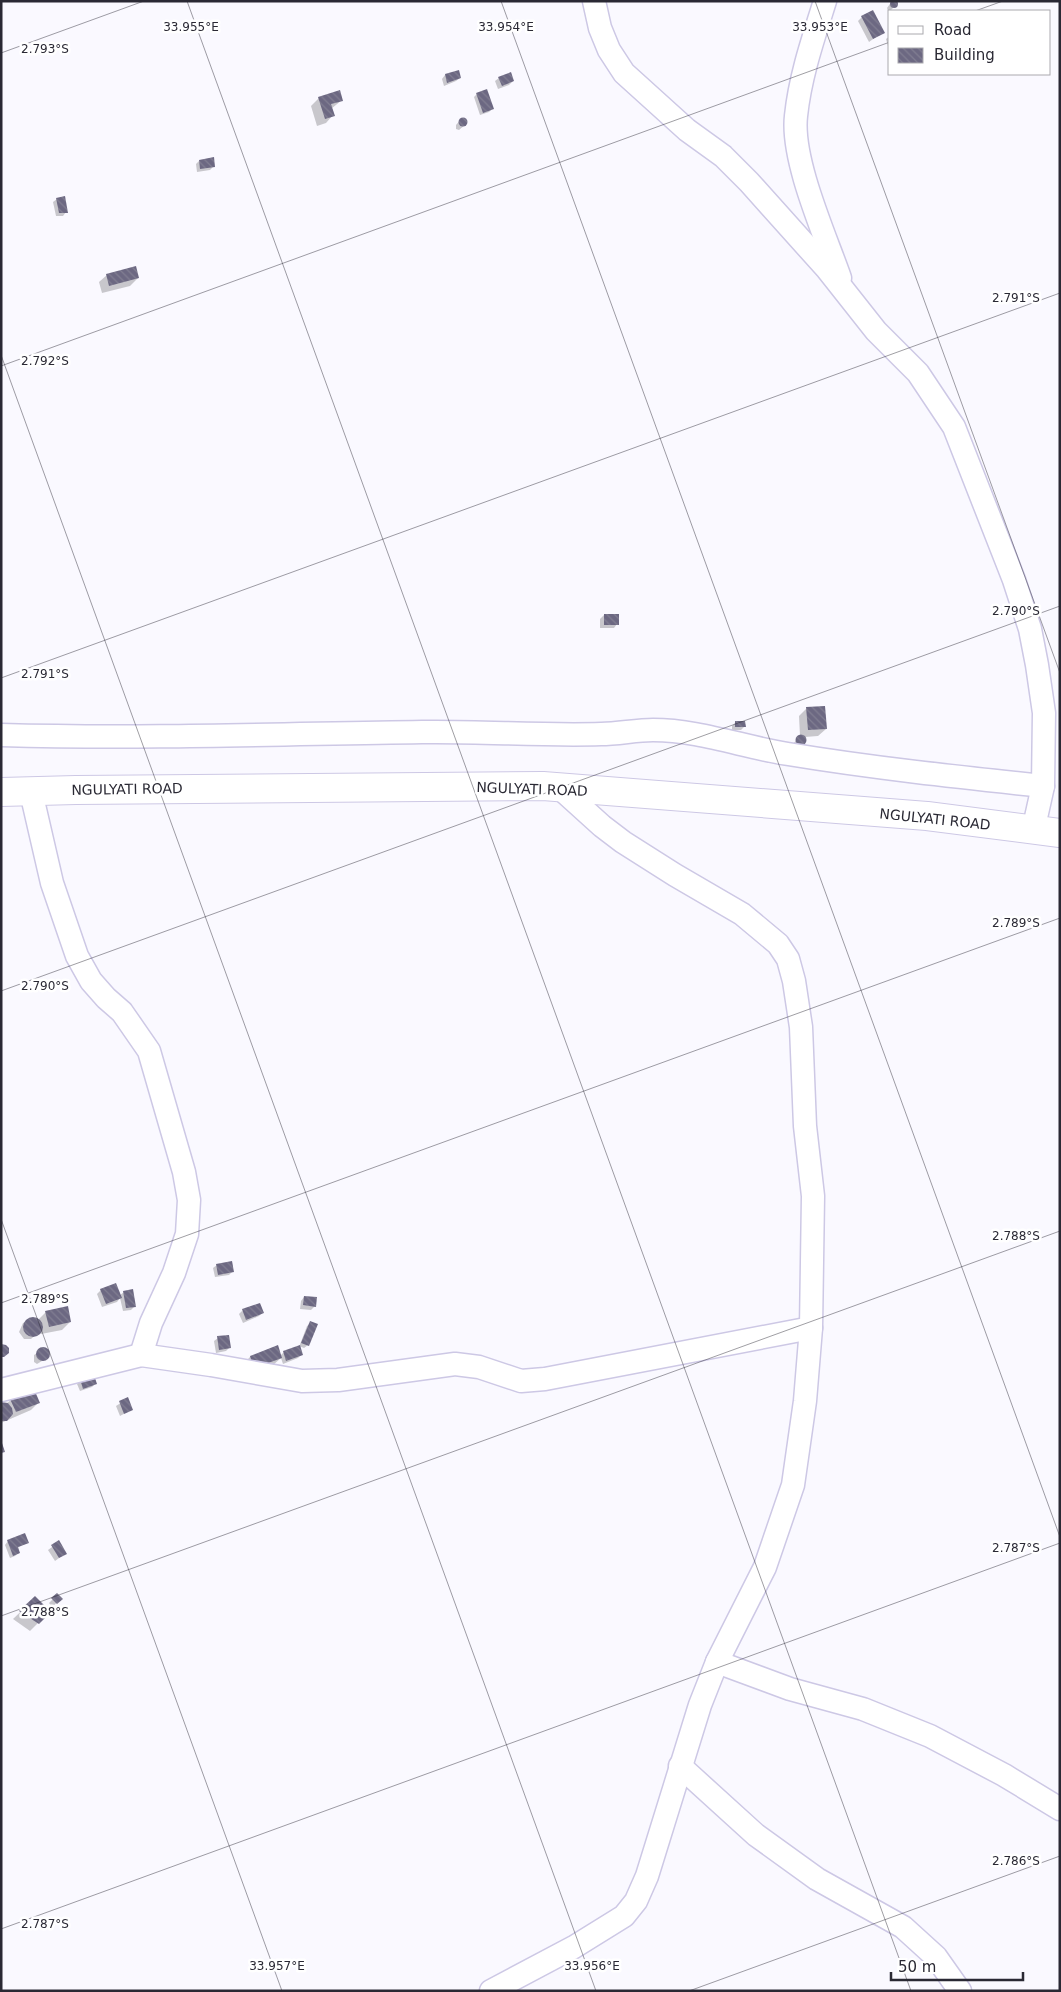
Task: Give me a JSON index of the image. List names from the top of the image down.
{
  "streets": {
    "main road": ["NGULYATI ROAD"]
  },
  "legend": ["Road", "Building"],
  "scale_bar": "50 m",
  "coordinates": [
    "33.955°E",
    "33.954°E",
    "33.953°E",
    "2.793°S",
    "2.791°S",
    "2.792°S",
    "2.790°S",
    "2.789°S",
    "2.788°S",
    "2.787°S",
    "2.786°S",
    "33.957°E",
    "33.956°E"
  ]
}
